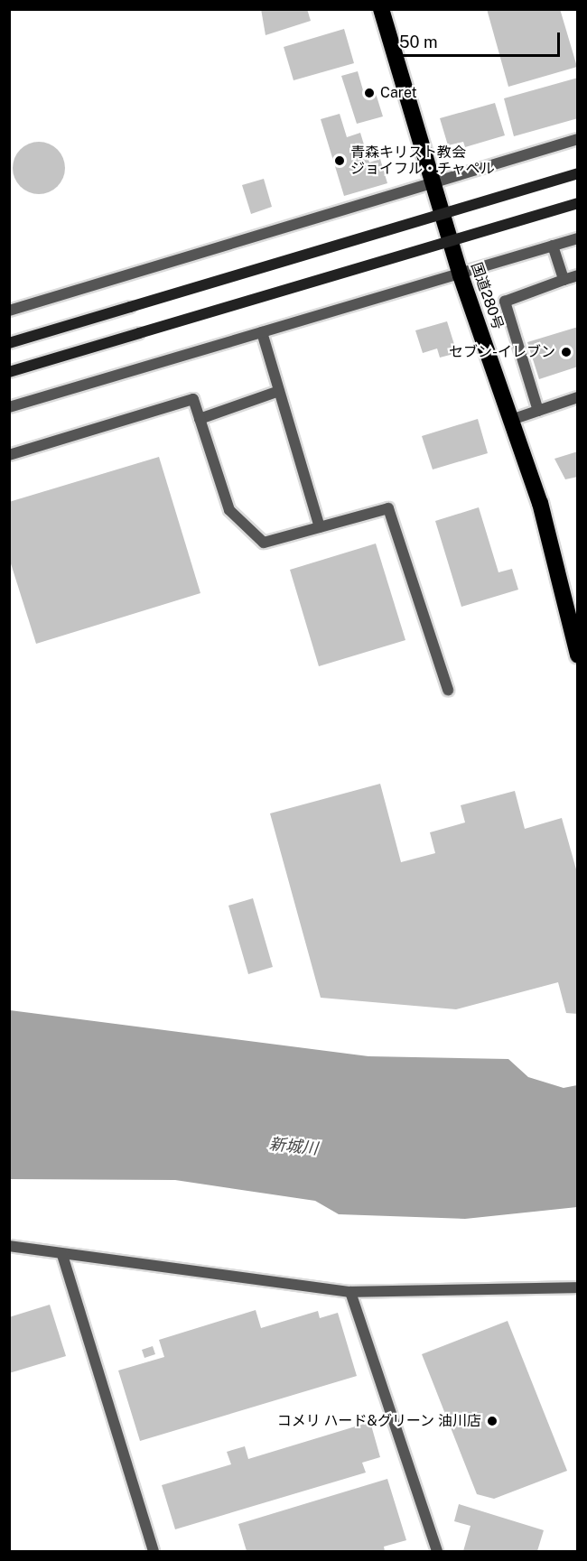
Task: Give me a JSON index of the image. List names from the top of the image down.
{
  "streets": {
    "highway": ["国道280号"]
  },
  "water": ["新城川"],
  "places": [
    "Caret",
    "青森キリスト教会 ジョイフル・チャペル",
    "セブン-イレブン",
    "コメリ ハード&グリーン 油川店"
  ],
  "scale_bar": "50 m"
}
